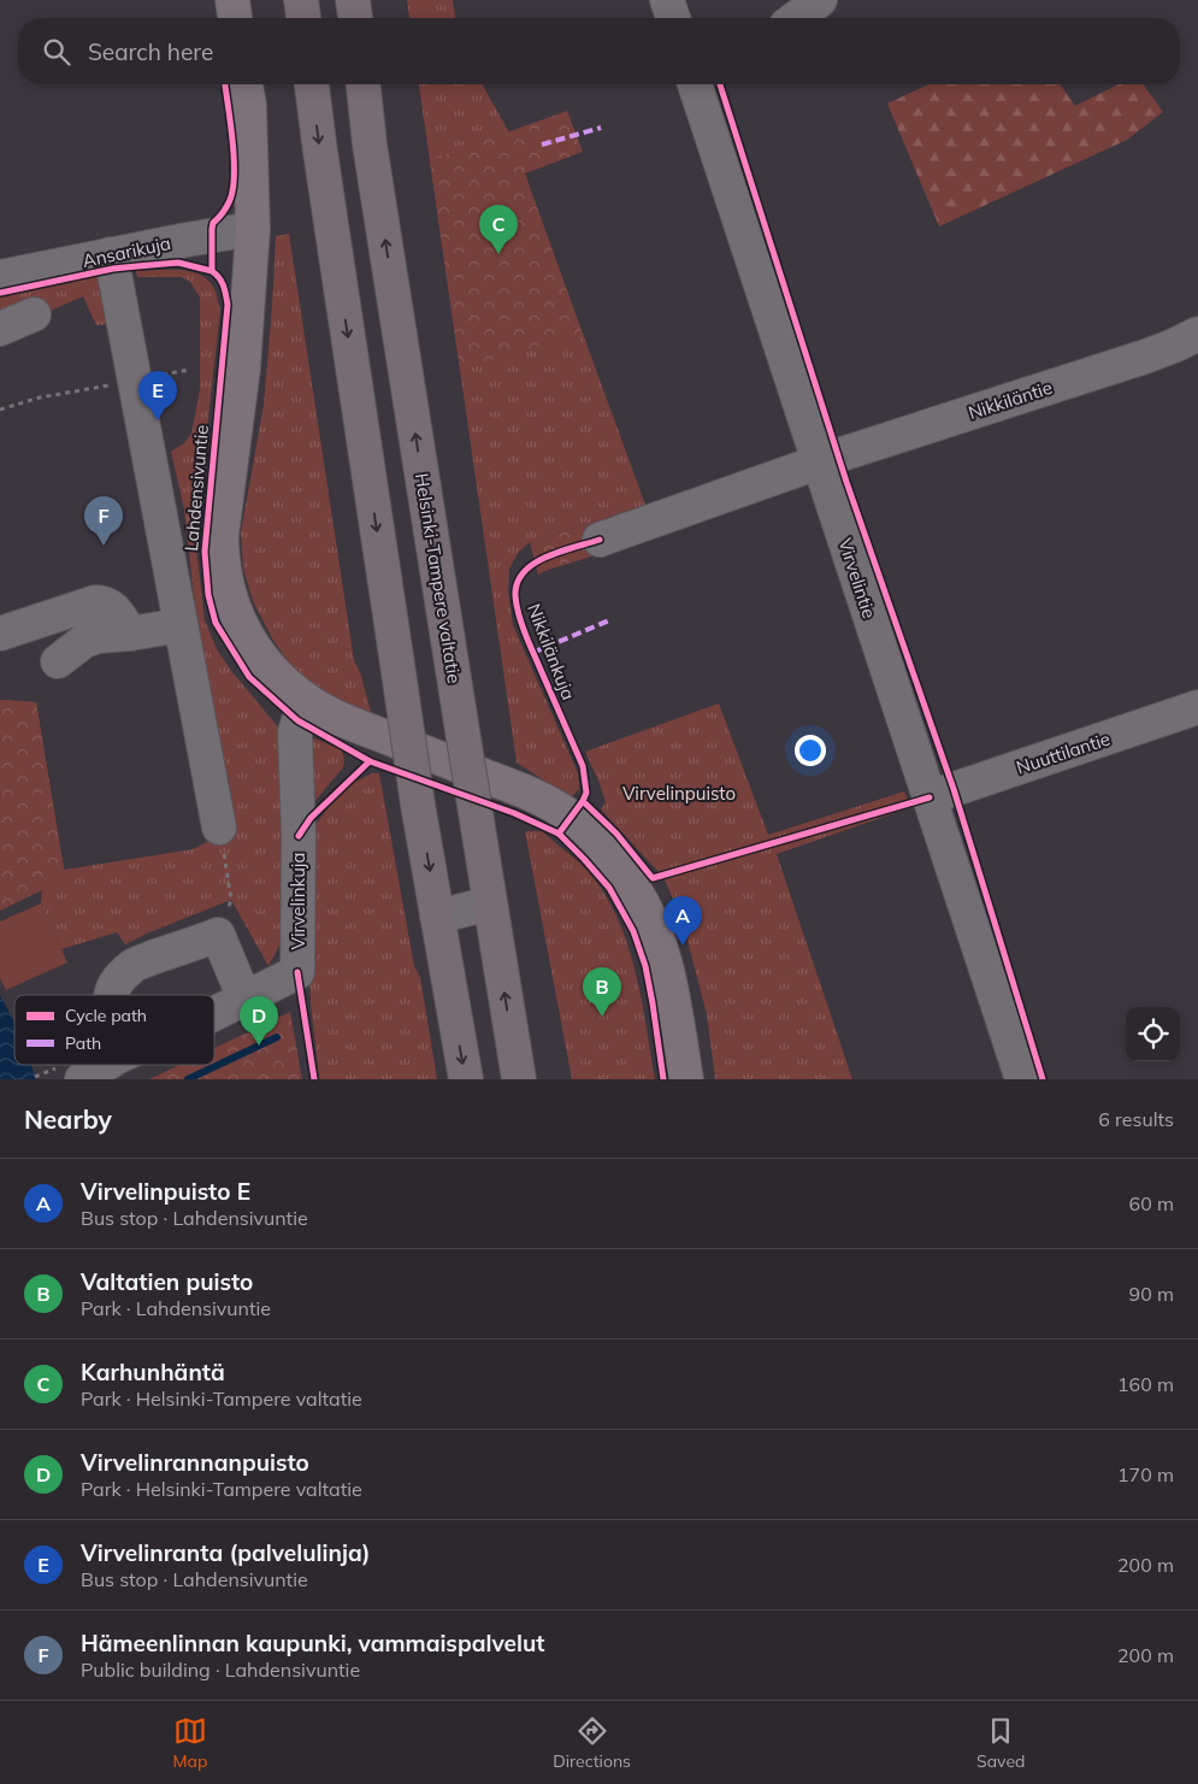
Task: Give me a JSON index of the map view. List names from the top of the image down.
{
  "streets": {
    "highway": ["Helsinki-Tampere valtatie"],
    "main road": ["Lahdensivuntie"],
    "street": [
      "Ansarikuja",
      "Nikkiläntie",
      "Virvelintie",
      "Nuuttilantie",
      "Virvelinkuja"
    ],
    "cycle path": ["Nikkilänkuja"]
  },
  "crossings": [
    ["Ansarikuja", "Lahdensivuntie"],
    ["Nikkiläntie", "Virvelintie"],
    ["Lahdensivuntie", "Virvelinkuja"],
    ["Virvelintie", "Nuuttilantie"]
  ],
  "parks": ["Virvelinpuisto"],
  "legend": ["Cycle path", "Path"],
  "page": {
    "search": "Search here",
    "pins": [
      "C",
      "E",
      "F",
      "A",
      "B",
      "D"
    ],
    "heading": ["Nearby", "6 results"],
    "list": [
      {
        "mark": "A",
        "name": "Virvelinpuisto E",
        "note": "Bus stop · Lahdensivuntie",
        "value": "60 m"
      },
      {
        "mark": "B",
        "name": "Valtatien puisto",
        "note": "Park · Lahdensivuntie",
        "value": "90 m"
      },
      {
        "mark": "C",
        "name": "Karhunhäntä",
        "note": "Park · Helsinki-Tampere valtatie",
        "value": "160 m"
      },
      {
        "mark": "D",
        "name": "Virvelinrannanpuisto",
        "note": "Park · Helsinki-Tampere valtatie",
        "value": "170 m"
      },
      {
        "mark": "E",
        "name": "Virvelinranta (palvelulinja)",
        "note": "Bus stop · Lahdensivuntie",
        "value": "200 m"
      },
      {
        "mark": "F",
        "name": "Hämeenlinnan kaupunki, vammaispalvelut",
        "note": "Public building · Lahdensivuntie",
        "value": "200 m"
      }
    ],
    "nav": ["Map", "Directions", "Saved"]
  }
}
